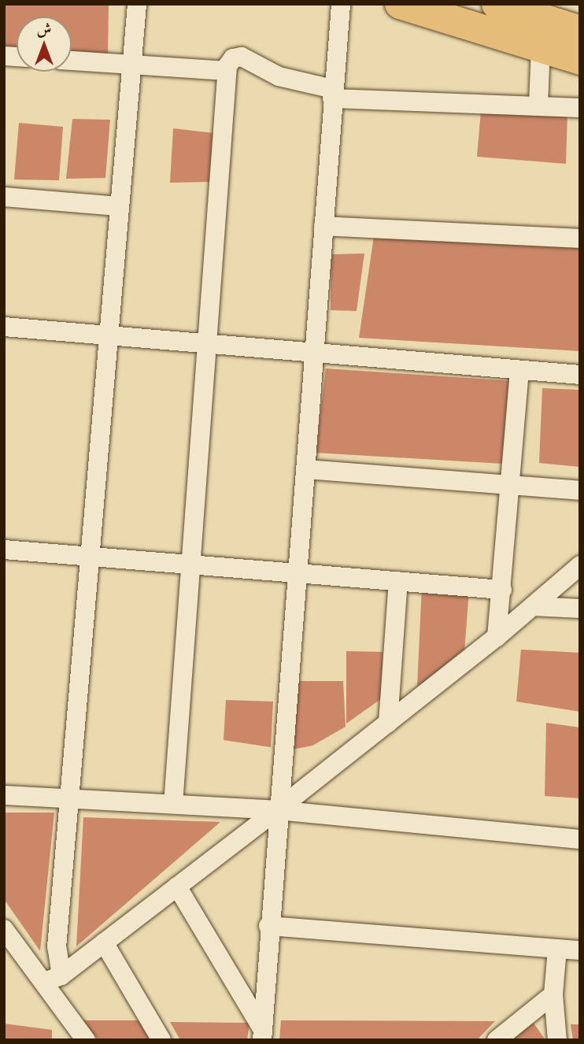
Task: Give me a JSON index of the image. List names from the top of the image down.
{
  "north": "top"
}
